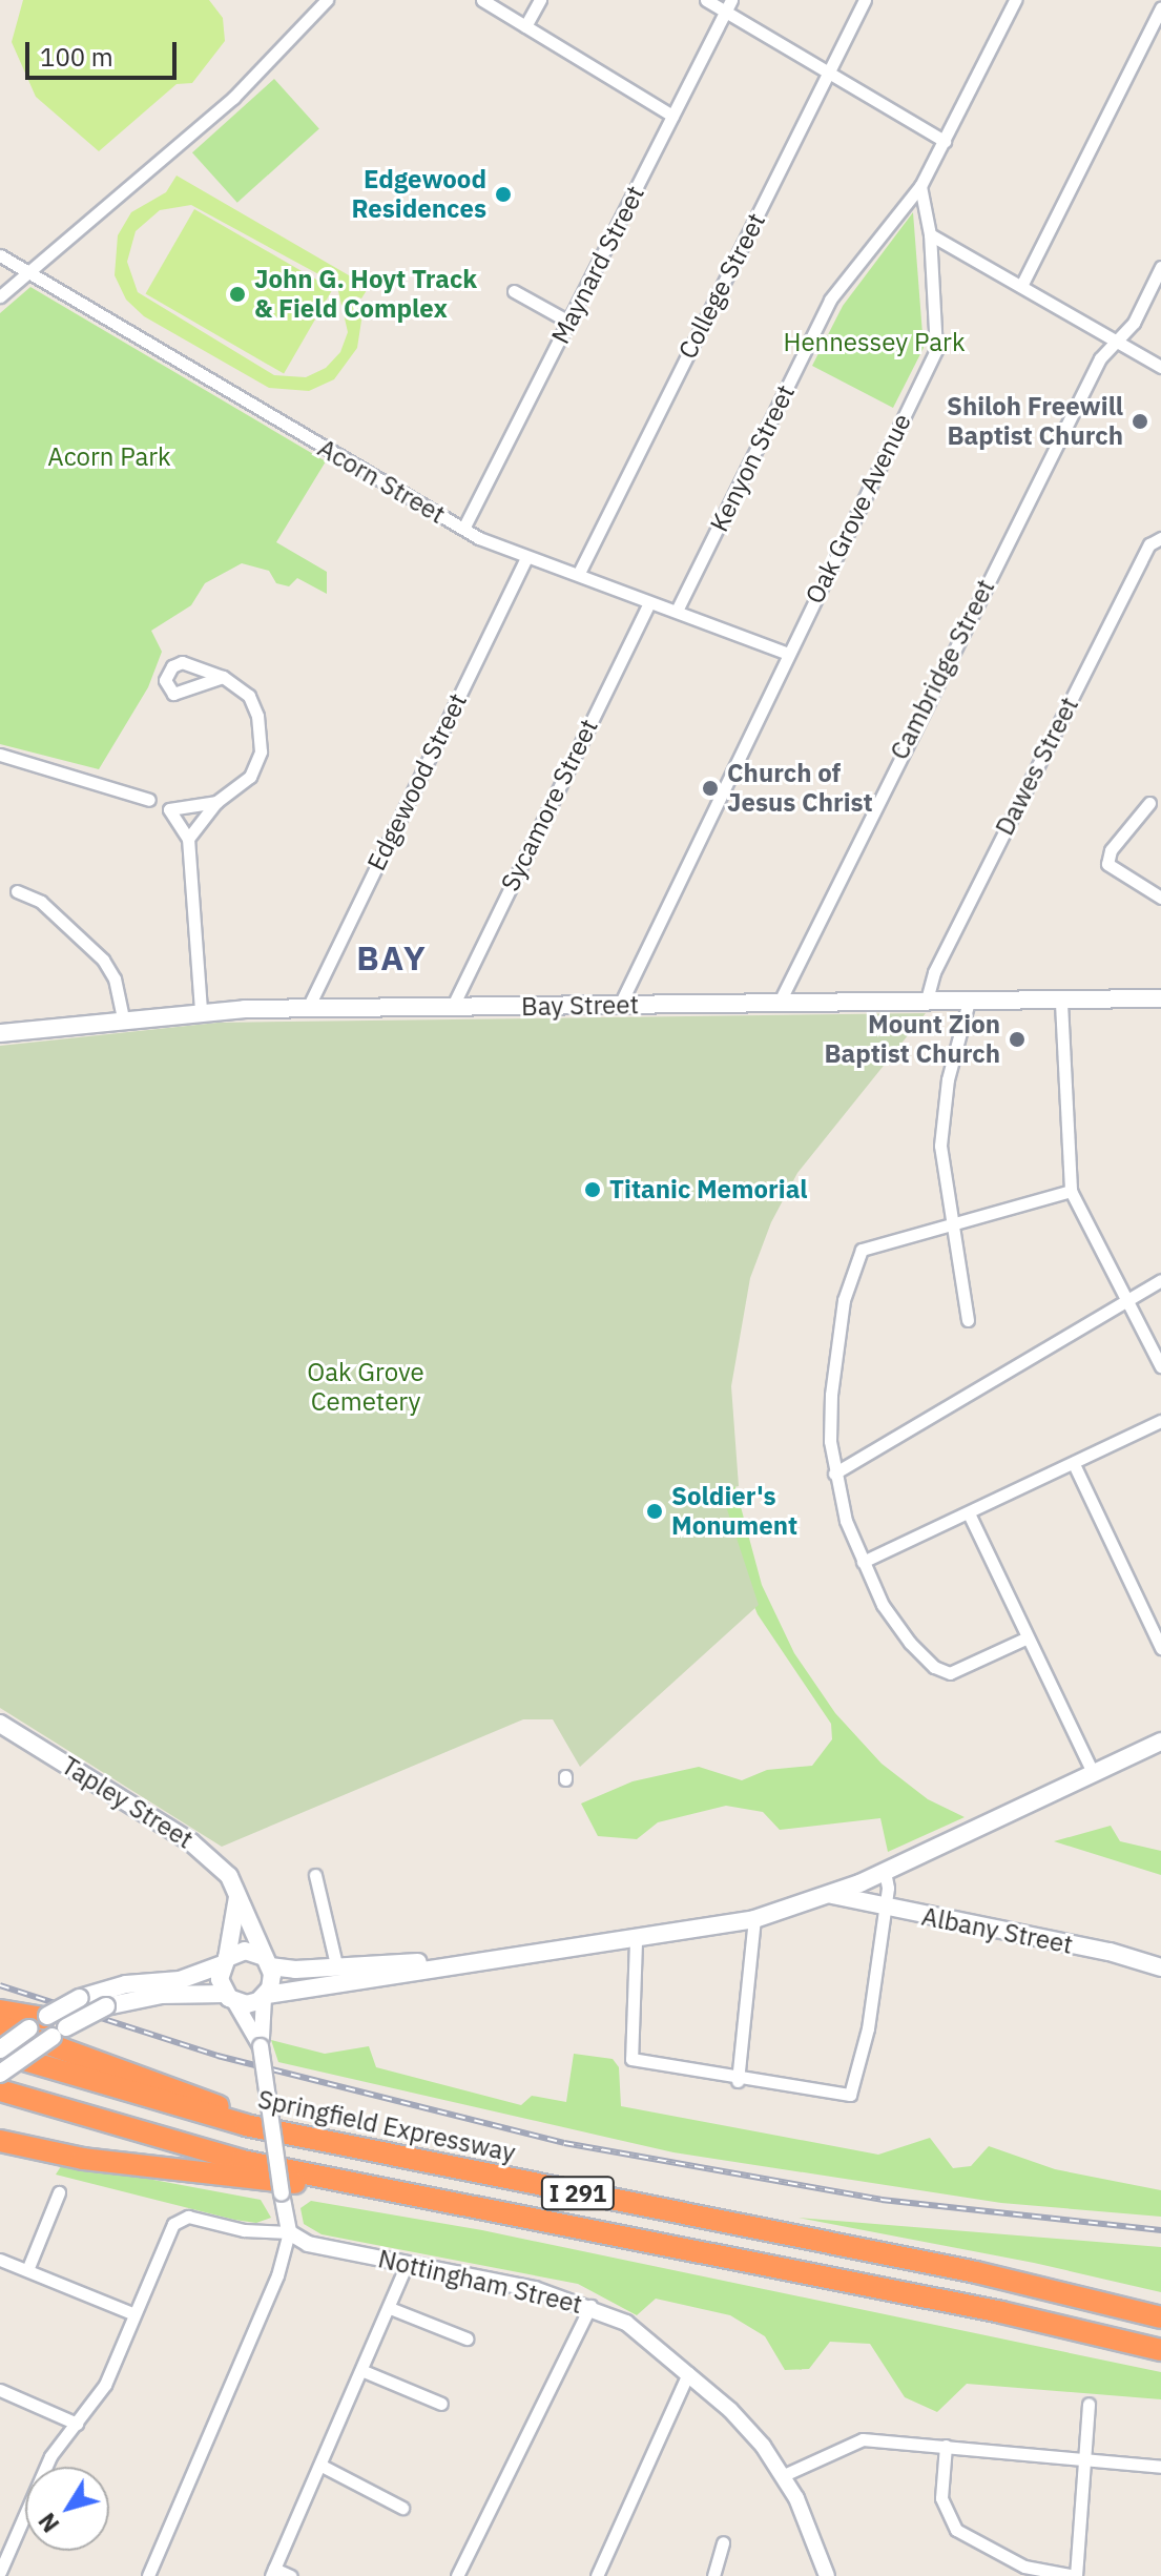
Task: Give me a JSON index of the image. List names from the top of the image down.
{
  "streets": {
    "highway": ["Springfield Expressway", "I 291"],
    "main road": ["Bay Street", "Tapley Street", "Albany Street"],
    "street": [
      "Maynard Street",
      "College Street",
      "Kenyon Street",
      "Acorn Street",
      "Oak Grove Avenue",
      "Cambridge Street",
      "Dawes Street",
      "Edgewood Street",
      "Sycamore Street",
      "Nottingham Street"
    ]
  },
  "crossings": [
    ["Maynard Street", "Acorn Street"],
    ["College Street", "Acorn Street"],
    ["Kenyon Street", "Acorn Street"],
    ["Kenyon Street", "Oak Grove Avenue"],
    ["Acorn Street", "Oak Grove Avenue"],
    ["Acorn Street", "Edgewood Street"],
    ["Acorn Street", "Sycamore Street"],
    ["Oak Grove Avenue", "Bay Street"],
    ["Cambridge Street", "Bay Street"],
    ["Dawes Street", "Bay Street"],
    ["Edgewood Street", "Bay Street"],
    ["Sycamore Street", "Bay Street"]
  ],
  "districts": ["BAY"],
  "parks": ["Hennessey Park", "Acorn Park", "Oak Grove Cemetery"],
  "places": [
    "Edgewood Residences",
    "John G. Hoyt Track & Field Complex",
    "Shiloh Freewill Baptist Church",
    "Church of Jesus Christ",
    "Mount Zion Baptist Church",
    "Titanic Memorial",
    "Soldier's Monument"
  ],
  "scale_bar": "100 m",
  "north": "bottom left"
}
